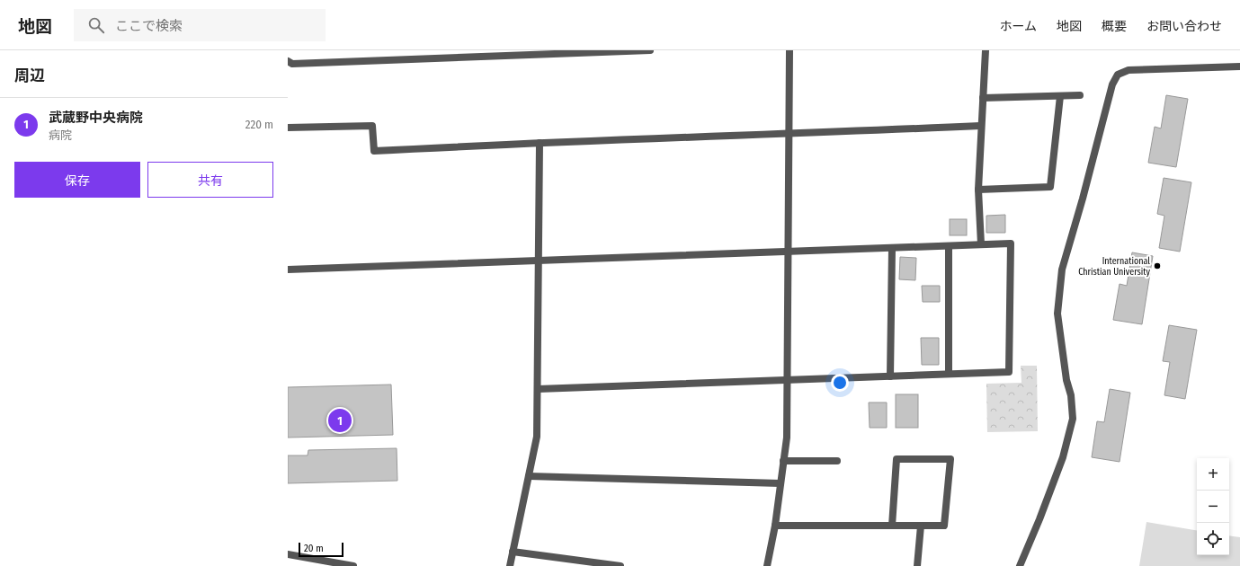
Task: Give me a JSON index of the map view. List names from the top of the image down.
{
  "places": ["International Christian University"],
  "scale_bar": "20 m",
  "page": {
    "header": "地図",
    "search": "ここで検索",
    "nav": [
      "ホーム",
      "地図",
      "概要",
      "お問い合わせ"
    ],
    "heading": "周辺",
    "list": [
      {
        "mark": "1",
        "name": "武蔵野中央病院",
        "note": "病院",
        "value": "220 m"
      }
    ],
    "buttons": ["保存", "共有"],
    "pins": "1",
    "map_buttons": ["+", "−"],
    "scale": "20 m"
  }
}
